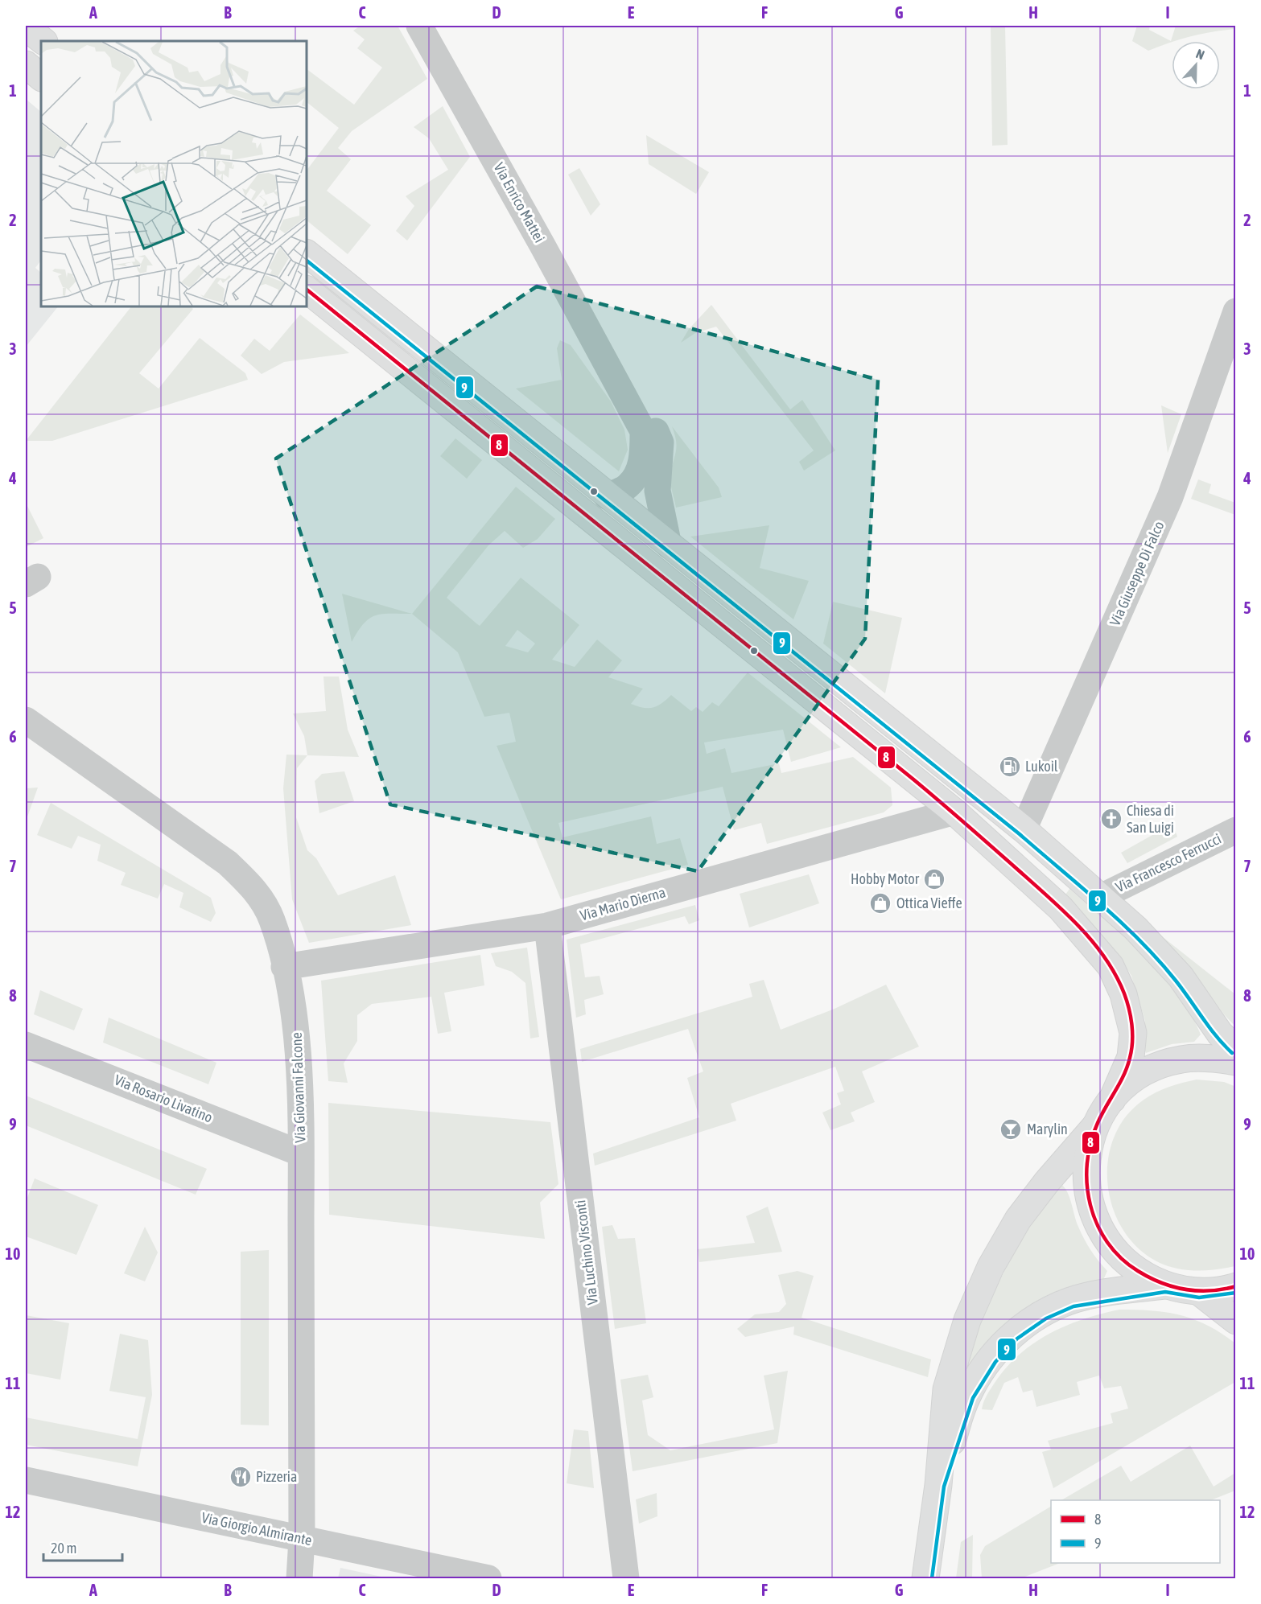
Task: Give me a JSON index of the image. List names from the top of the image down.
{
  "streets": {
    "street": [
      "Via Enrico Mattei",
      "Via Giuseppe Di Falco",
      "Via Francesco Ferrucci",
      "Via Mario Dierna",
      "Via Giovanni Falcone",
      "Via Rosario Livatino",
      "Via Luchino Visconti",
      "Via Giorgio Almirante"
    ]
  },
  "crossings": [
    ["Via Mario Dierna", "Via Giovanni Falcone"],
    ["Via Mario Dierna", "Via Luchino Visconti"],
    ["Via Giovanni Falcone", "Via Rosario Livatino"],
    ["Via Giovanni Falcone", "Via Giorgio Almirante"]
  ],
  "places": {
    "fuel station": ["Lukoil"],
    "church": ["Chiesa di San Luigi"],
    "shop": ["Hobby Motor", "Ottica Vieffe"],
    "bar": ["Marylin"],
    "restaurant": ["Pizzeria"]
  },
  "lines": ["transit line 9", "transit line 8"],
  "legend": ["8", "9"],
  "scale_bar": "20 m",
  "north": "top",
  "grid": {
    "columns": [
      "A",
      "B",
      "C",
      "D",
      "E",
      "F",
      "G",
      "H",
      "I"
    ],
    "rows": [
      "1",
      "2",
      "3",
      "4",
      "5",
      "6",
      "7",
      "8",
      "9",
      "10",
      "11",
      "12"
    ]
  }
}
